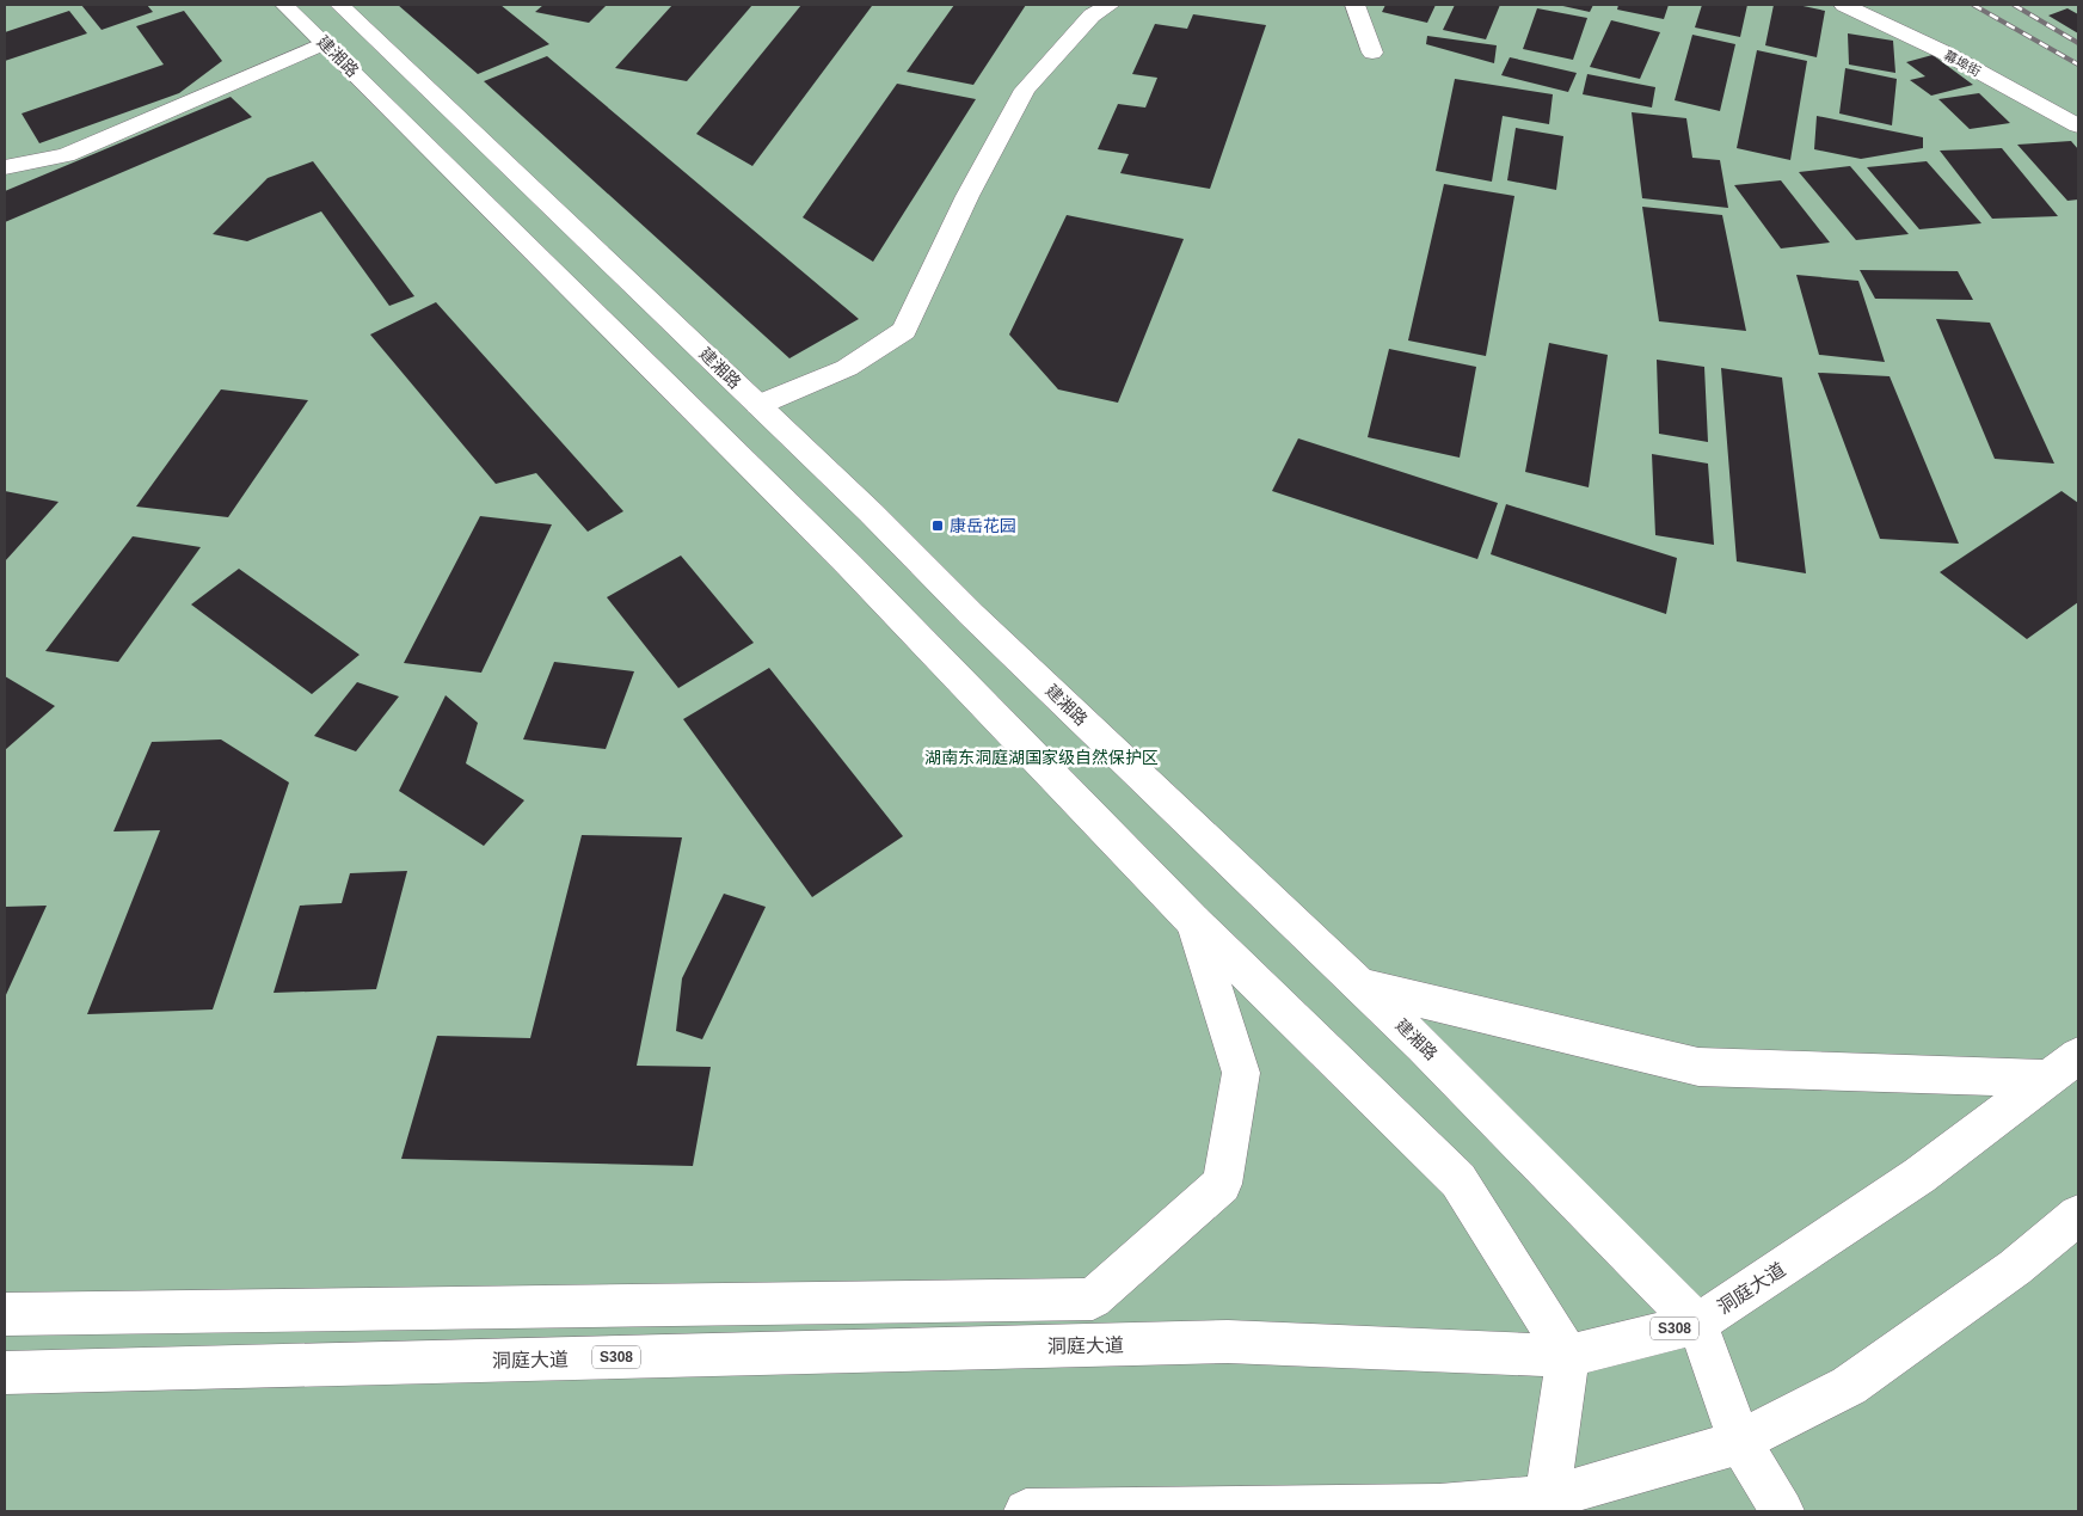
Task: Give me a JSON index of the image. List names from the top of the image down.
{
  "streets": {
    "main road": [
      "建湘路",
      "幕埠街",
      "洞庭大道",
      "S308"
    ]
  },
  "crossings": [
    ["建湘路", "洞庭大道"]
  ],
  "parks": ["湖南东洞庭湖国家级自然保护区"],
  "places": {
    "transit": ["康岳花园"]
  }
}
